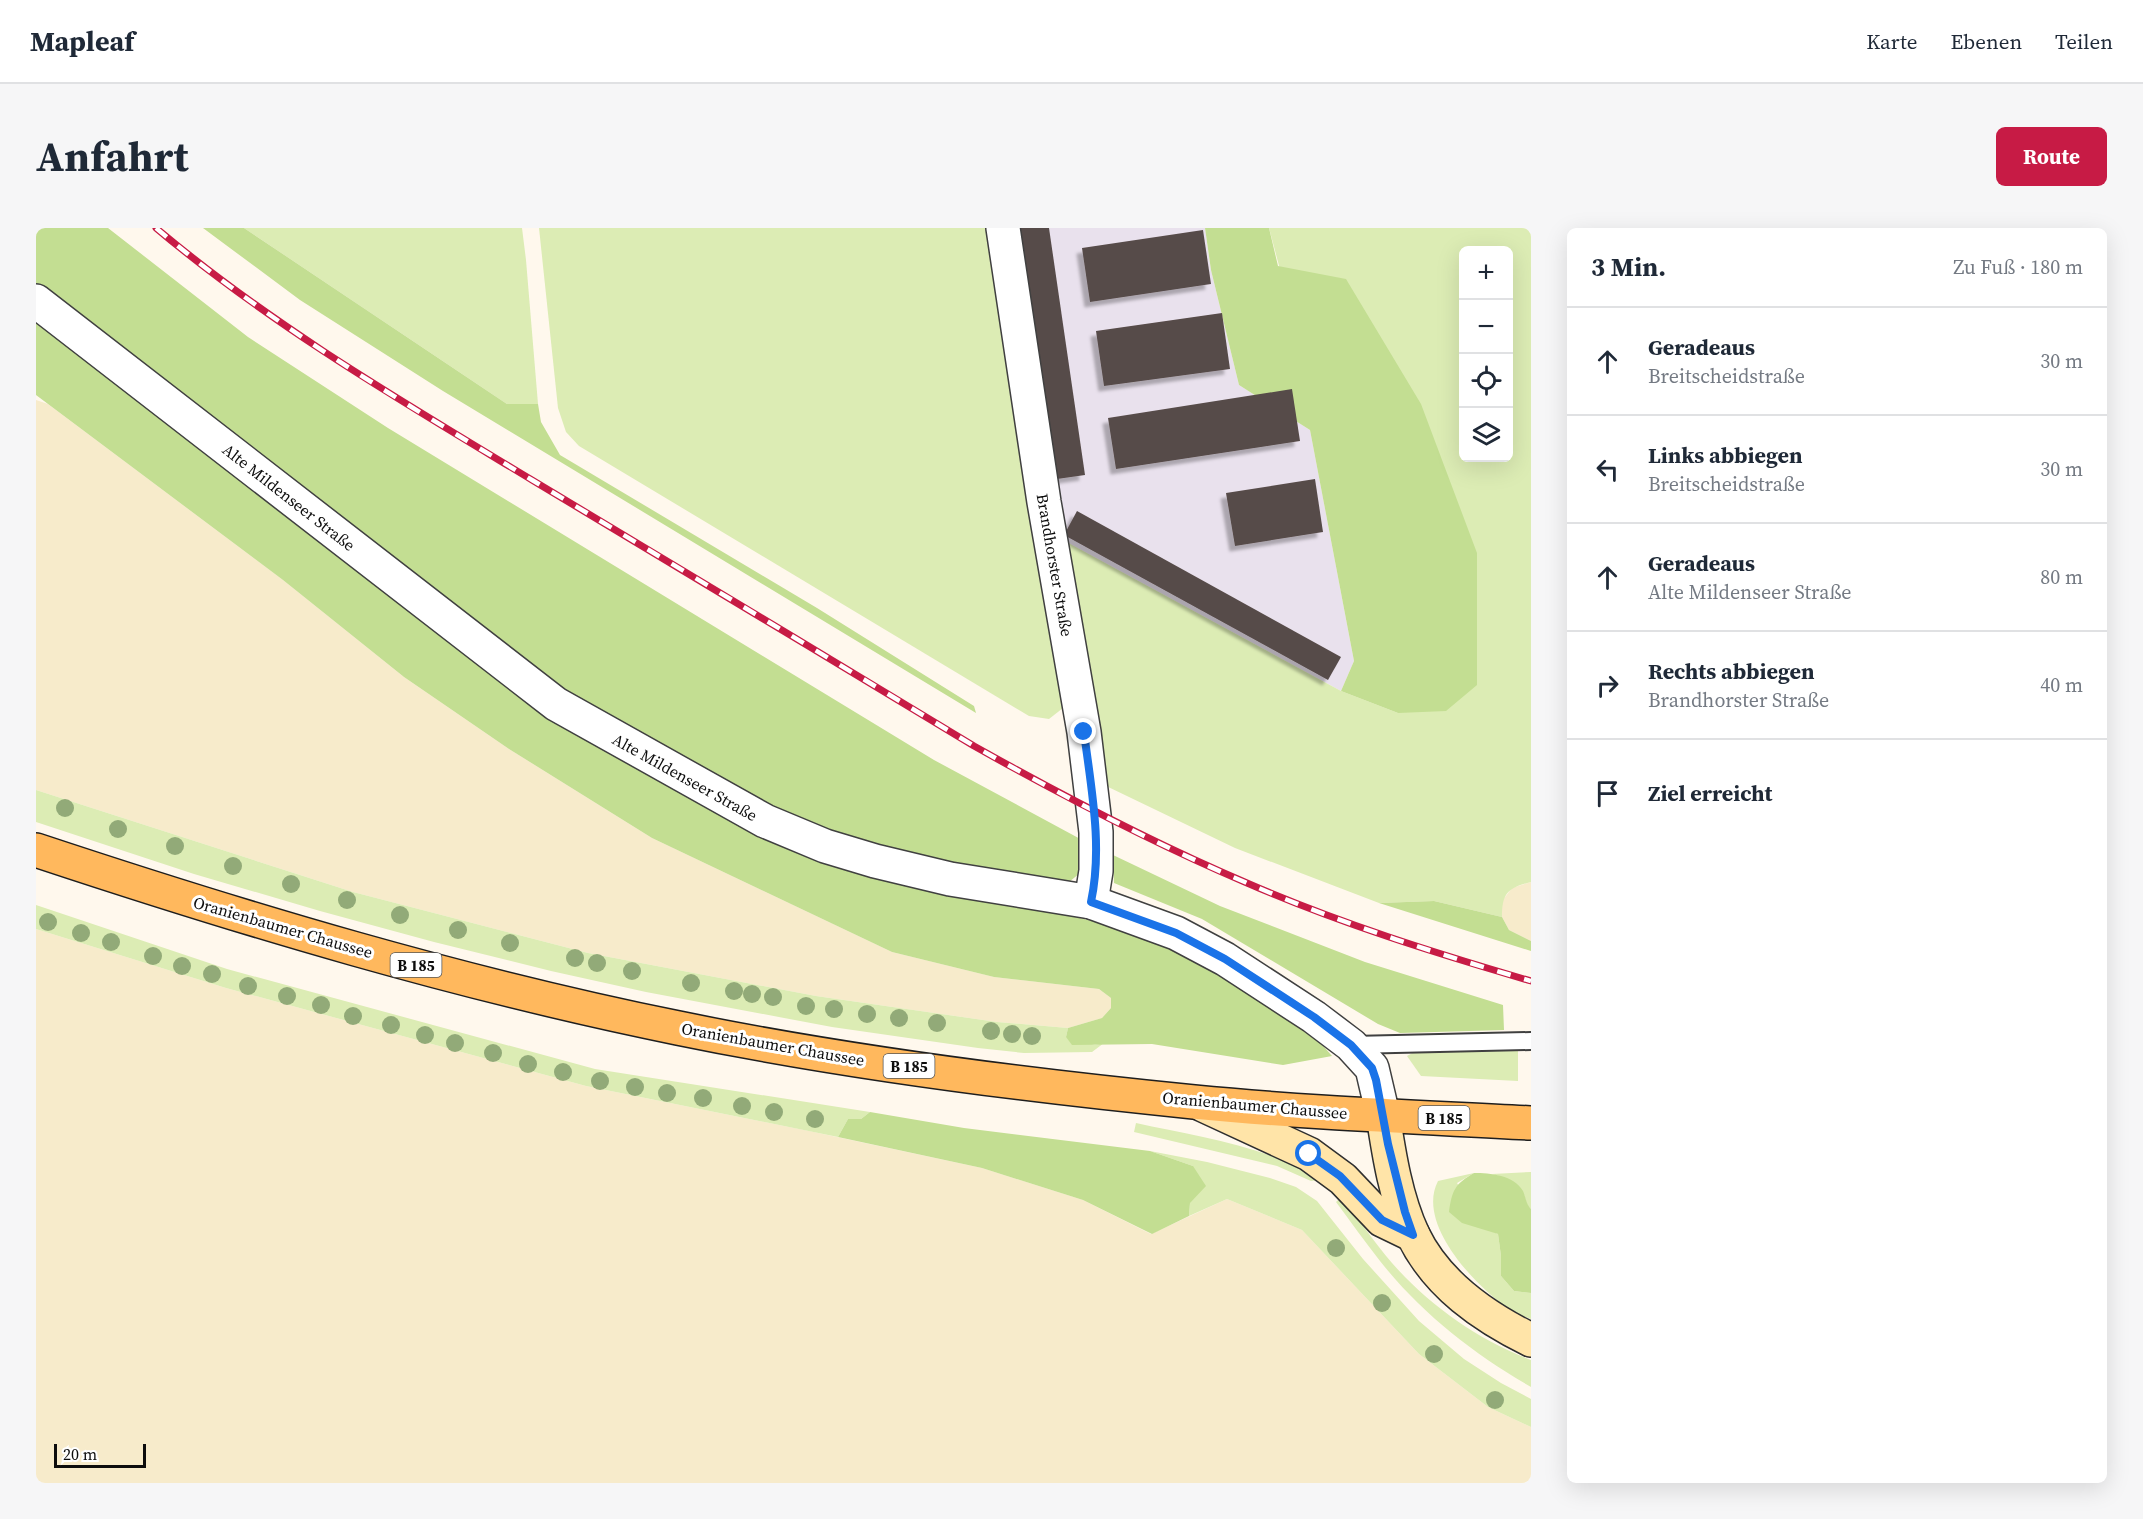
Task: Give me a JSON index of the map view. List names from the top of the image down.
{
  "streets": {
    "main road": ["Oranienbaumer Chaussee", "B 185"],
    "street": ["Alte Mildenseer Straße", "Brandhorster Straße"]
  },
  "crossings": [
    ["Alte Mildenseer Straße", "Brandhorster Straße"],
    ["Alte Mildenseer Straße", "Oranienbaumer Chaussee"]
  ],
  "scale_bar": "20 m",
  "page": {
    "header": "Mapleaf",
    "nav": ["Karte", "Ebenen", "Teilen"],
    "title": "Anfahrt",
    "buttons": "Route",
    "heading": ["3 Min.", "Zu Fuß · 180 m"],
    "map_buttons": ["+", "−"],
    "list": [
      ["Geradeaus", "Breitscheidstraße", "30 m"],
      ["Links abbiegen", "Breitscheidstraße", "30 m"],
      ["Geradeaus", "Alte Mildenseer Straße", "80 m"],
      ["Rechts abbiegen", "Brandhorster Straße", "40 m"],
      "Ziel erreicht"
    ],
    "scale": "20 m"
  }
}
